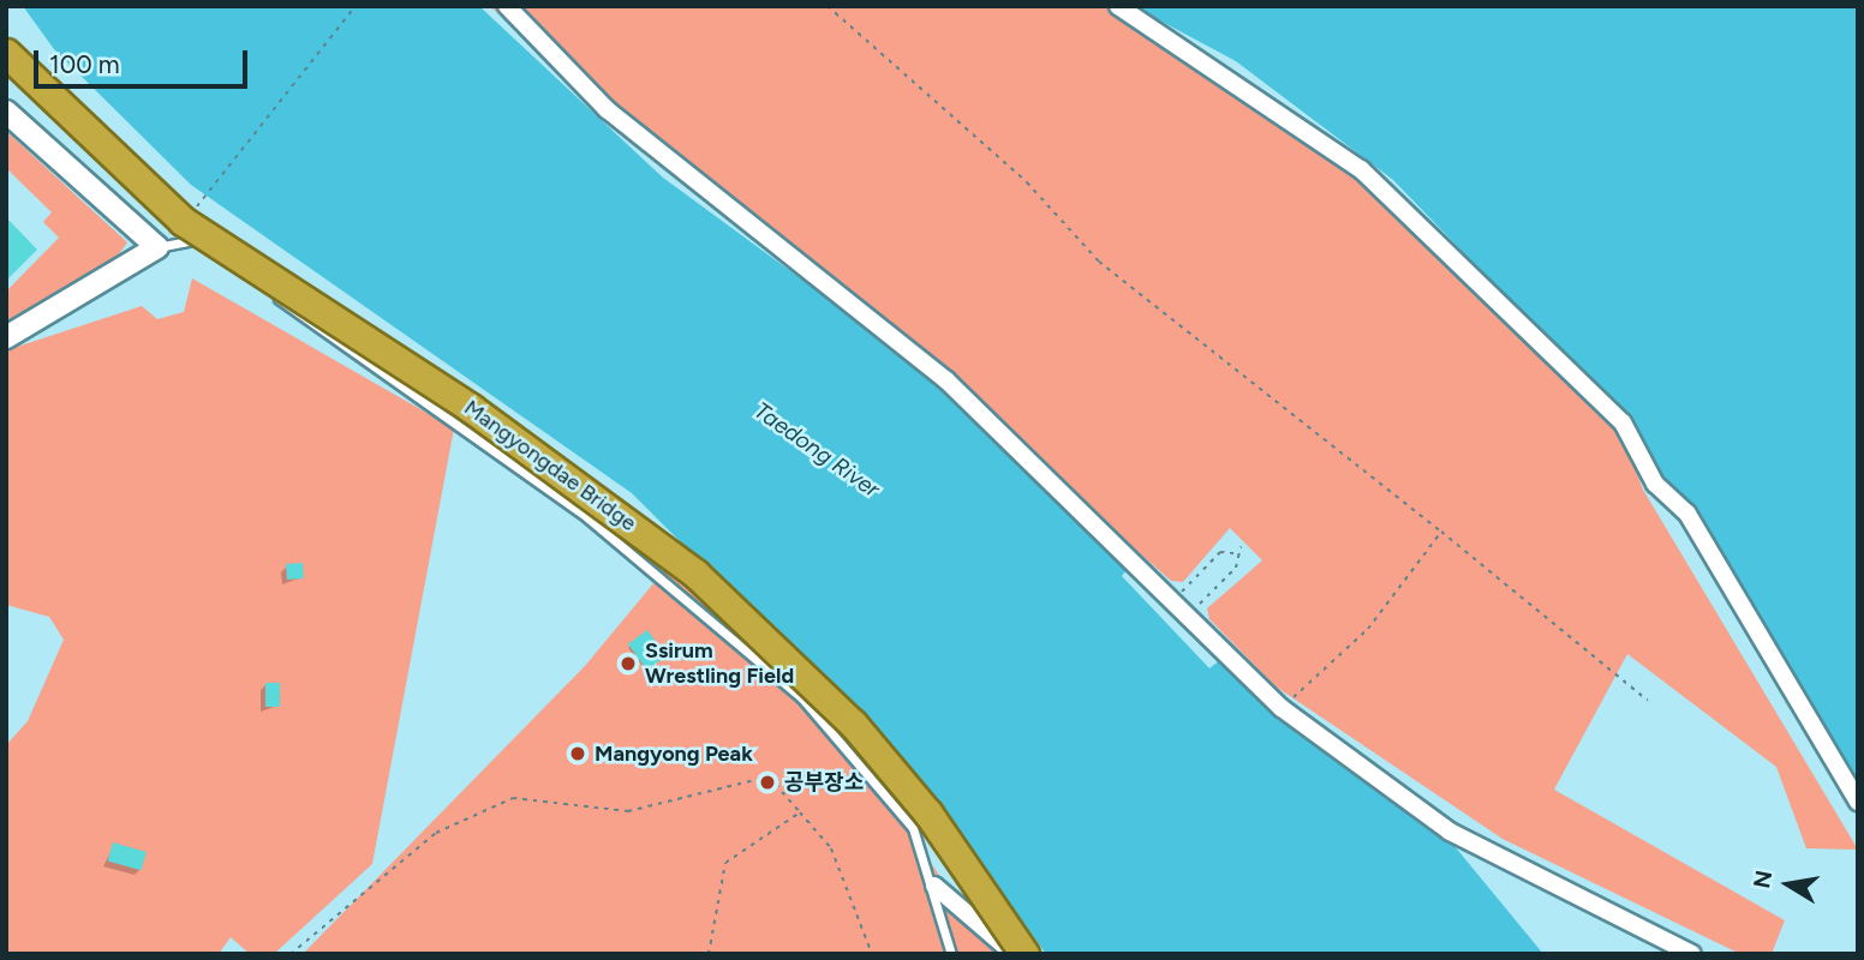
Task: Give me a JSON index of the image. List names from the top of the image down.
{
  "streets": {
    "highway": ["Mangyongdae Bridge"]
  },
  "water": ["Taedong River"],
  "places": ["Ssirum Wrestling Field", "Mangyong Peak", "공부장소"],
  "scale_bar": "100 m",
  "north": "left"
}
